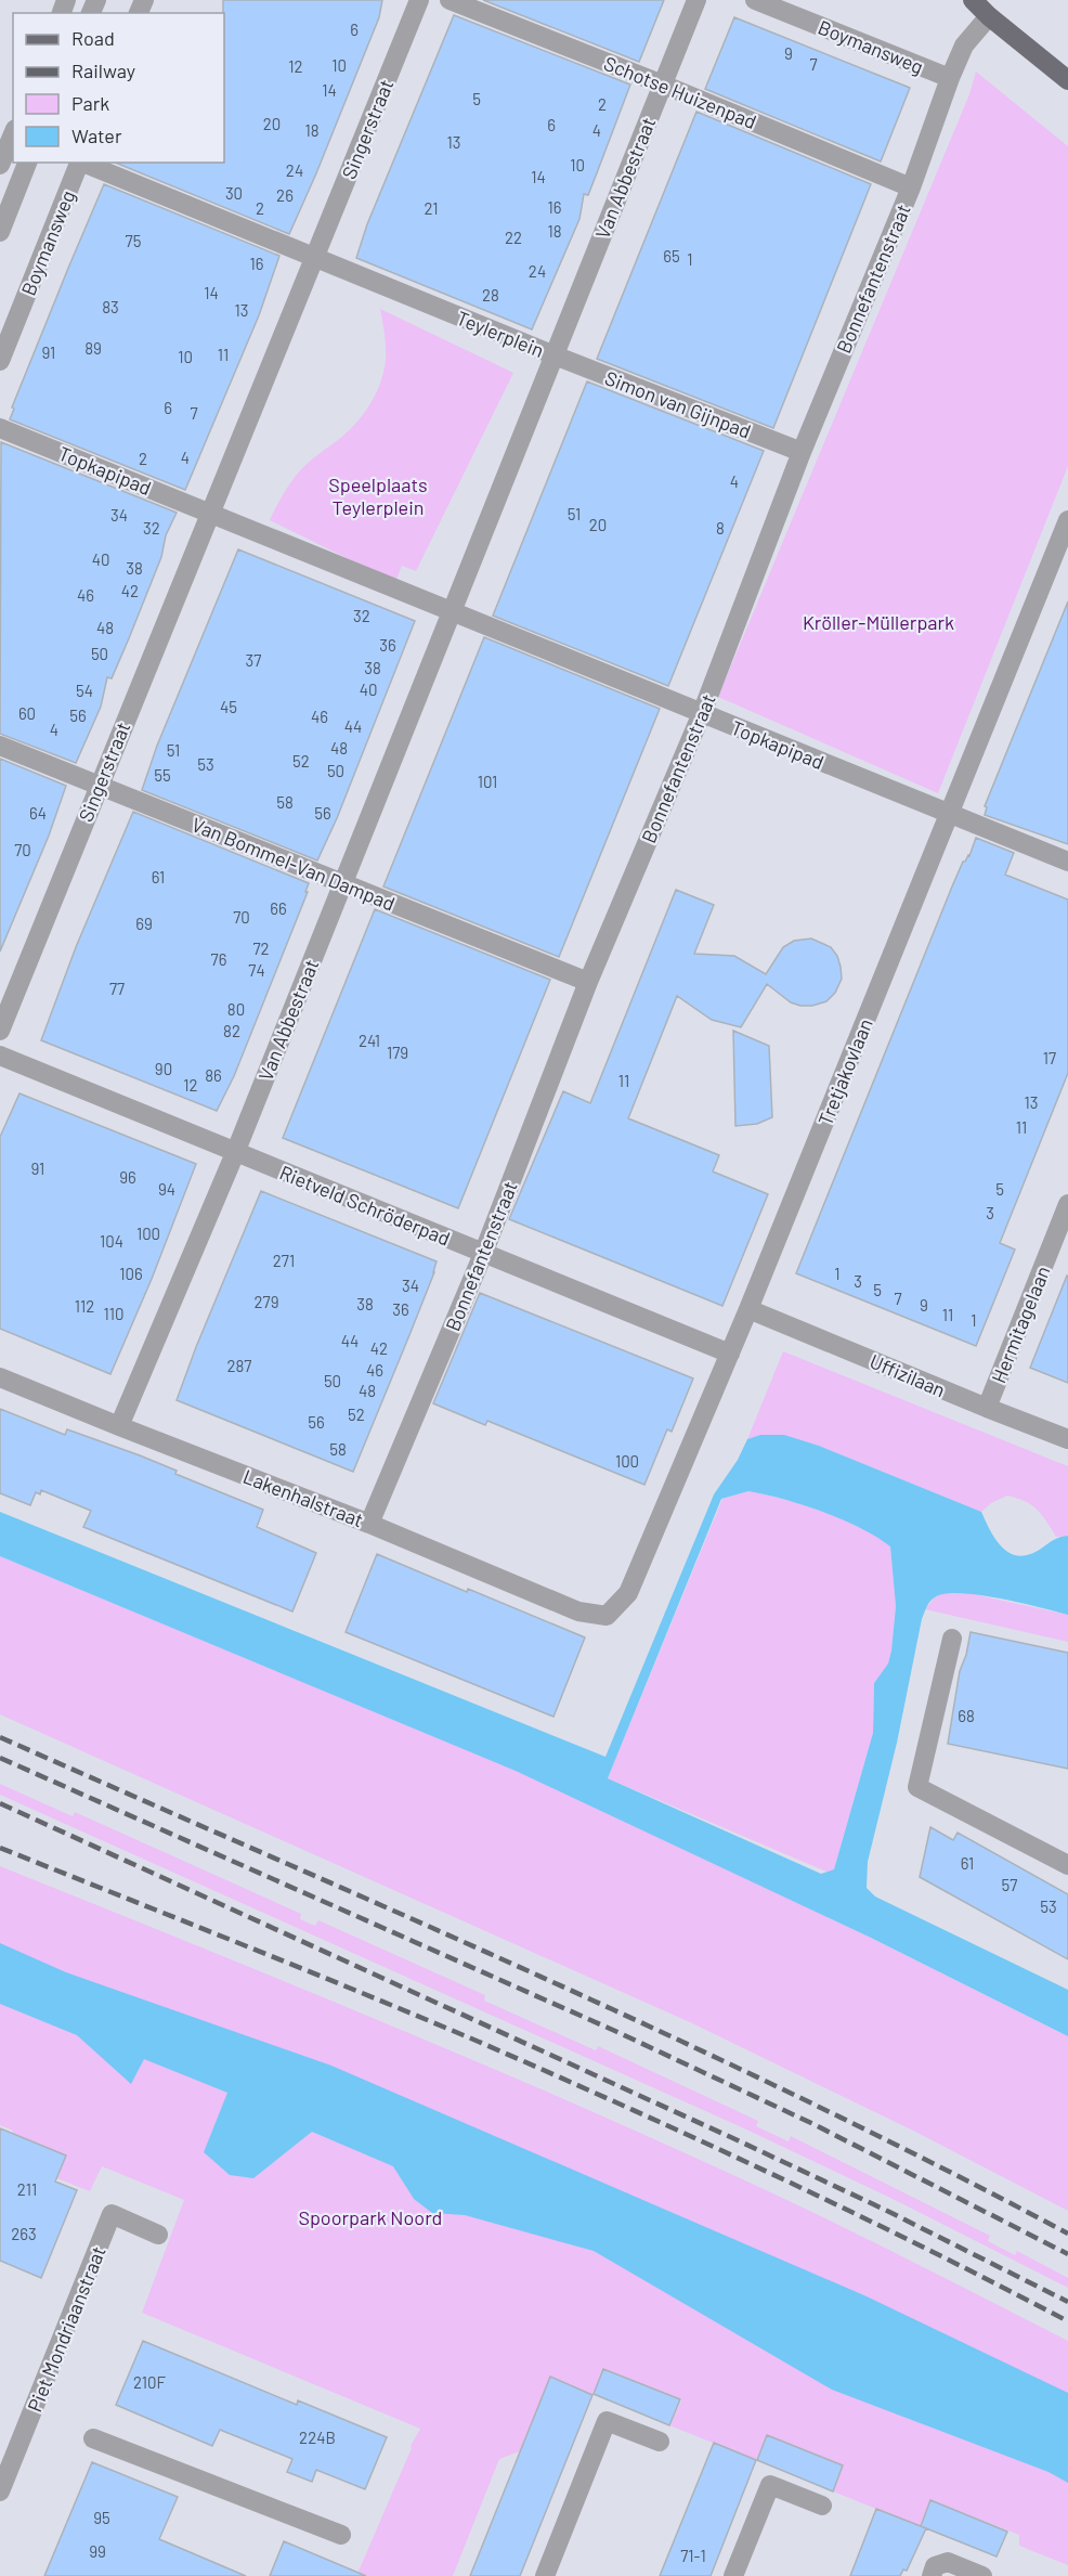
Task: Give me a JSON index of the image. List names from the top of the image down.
{
  "streets": {
    "street": [
      "Boymansweg",
      "Schotse Huizenpad",
      "Singerstraat",
      "Van Abbestraat",
      "Bonnefantenstraat",
      "Teylerplein",
      "Simon van Gijnpad",
      "Topkapipad",
      "Van Bommel-Van Dampad",
      "Tretjakovlaan",
      "Rietveld Schröderpad",
      "Hermitagelaan",
      "Uffizilaan",
      "Lakenhalstraat",
      "Piet Mondriaanstraat"
    ]
  },
  "crossings": [
    ["Boymansweg", "Bonnefantenstraat"],
    ["Schotse Huizenpad", "Van Abbestraat"],
    ["Schotse Huizenpad", "Bonnefantenstraat"],
    ["Singerstraat", "Teylerplein"],
    ["Singerstraat", "Topkapipad"],
    ["Singerstraat", "Van Bommel-Van Dampad"],
    ["Van Abbestraat", "Teylerplein"],
    ["Van Abbestraat", "Simon van Gijnpad"],
    ["Van Abbestraat", "Topkapipad"],
    ["Van Abbestraat", "Van Bommel-Van Dampad"],
    ["Van Abbestraat", "Rietveld Schröderpad"],
    ["Van Abbestraat", "Lakenhalstraat"],
    ["Bonnefantenstraat", "Simon van Gijnpad"],
    ["Bonnefantenstraat", "Topkapipad"],
    ["Bonnefantenstraat", "Van Bommel-Van Dampad"],
    ["Bonnefantenstraat", "Rietveld Schröderpad"],
    ["Bonnefantenstraat", "Lakenhalstraat"],
    ["Teylerplein", "Simon van Gijnpad"],
    ["Teylerplein", "Topkapipad"],
    ["Topkapipad", "Tretjakovlaan"],
    ["Tretjakovlaan", "Rietveld Schröderpad"],
    ["Tretjakovlaan", "Uffizilaan"],
    ["Tretjakovlaan", "Lakenhalstraat"],
    ["Hermitagelaan", "Uffizilaan"]
  ],
  "parks": ["Speelplaats Teylerplein", "Kröller-Müllerpark", "Spoorpark Noord"],
  "house_numbers": [
    "6",
    "9",
    "7",
    "10",
    "12",
    "14",
    "5",
    "2",
    "20",
    "6",
    "18",
    "4",
    "13",
    "10",
    "24",
    "14",
    "30",
    "26",
    "16",
    "2",
    "21",
    "18",
    "22",
    "75",
    "65",
    "1",
    "16",
    "24",
    "14",
    "28",
    "83",
    "13",
    "89",
    "91",
    "11",
    "10",
    "6",
    "7",
    "4",
    "2",
    "4",
    "51",
    "34",
    "20",
    "32",
    "8",
    "40",
    "38",
    "42",
    "46",
    "32",
    "48",
    "36",
    "50",
    "37",
    "38",
    "40",
    "54",
    "45",
    "60",
    "56",
    "46",
    "44",
    "4",
    "48",
    "51",
    "52",
    "53",
    "50",
    "55",
    "101",
    "58",
    "64",
    "56",
    "70",
    "61",
    "66",
    "70",
    "69",
    "72",
    "76",
    "74",
    "77",
    "80",
    "82",
    "241",
    "179",
    "17",
    "90",
    "86",
    "11",
    "12",
    "13",
    "11",
    "91",
    "96",
    "94",
    "5",
    "3",
    "100",
    "104",
    "271",
    "106",
    "1",
    "3",
    "34",
    "5",
    "7",
    "279",
    "38",
    "9",
    "112",
    "36",
    "110",
    "11",
    "1",
    "44",
    "42",
    "287",
    "46",
    "50",
    "48",
    "52",
    "56",
    "58",
    "100",
    "68",
    "61",
    "57",
    "53",
    "211",
    "263",
    "210F",
    "224B",
    "95",
    "99",
    "71-1"
  ],
  "legend": [
    "Road",
    "Railway",
    "Park",
    "Water"
  ]
}
